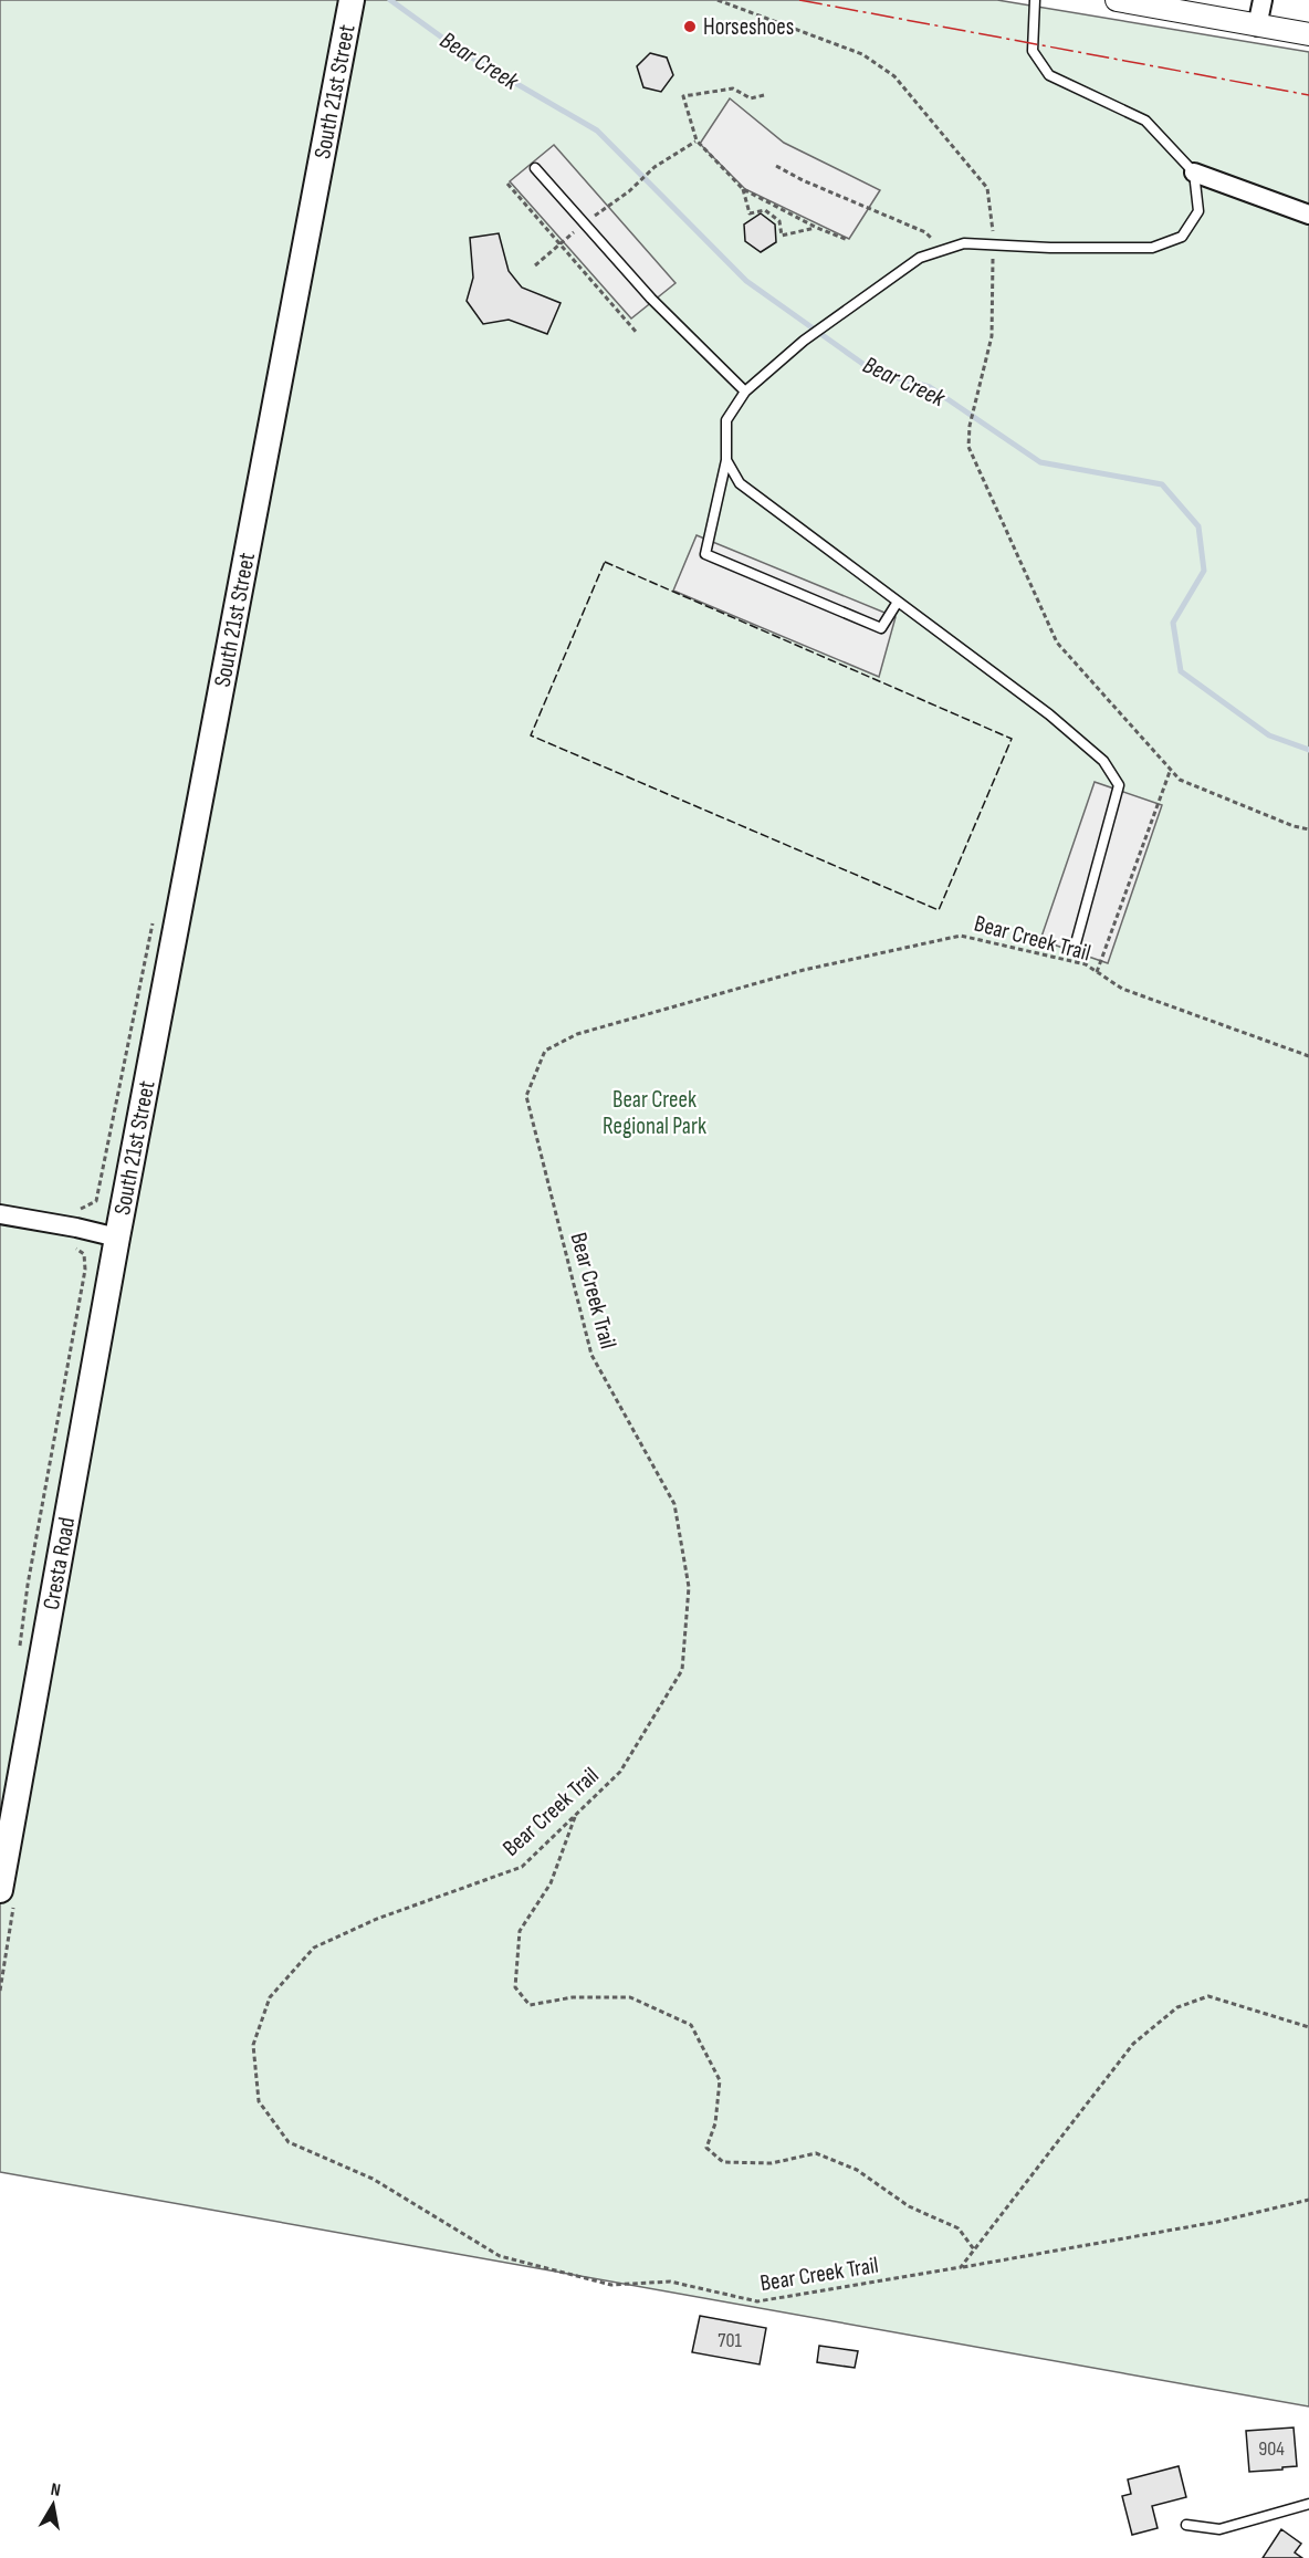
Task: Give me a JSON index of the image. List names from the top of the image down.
{
  "streets": {
    "main road": ["South 21st Street", "Cresta Road"],
    "path": ["Bear Creek Trail"]
  },
  "crossings": [
    ["South 21st Street", "Cresta Road"]
  ],
  "water": ["Bear Creek"],
  "parks": ["Bear Creek Regional Park"],
  "places": ["Horseshoes"],
  "house_numbers": ["701", "904"],
  "north": "top"
}
